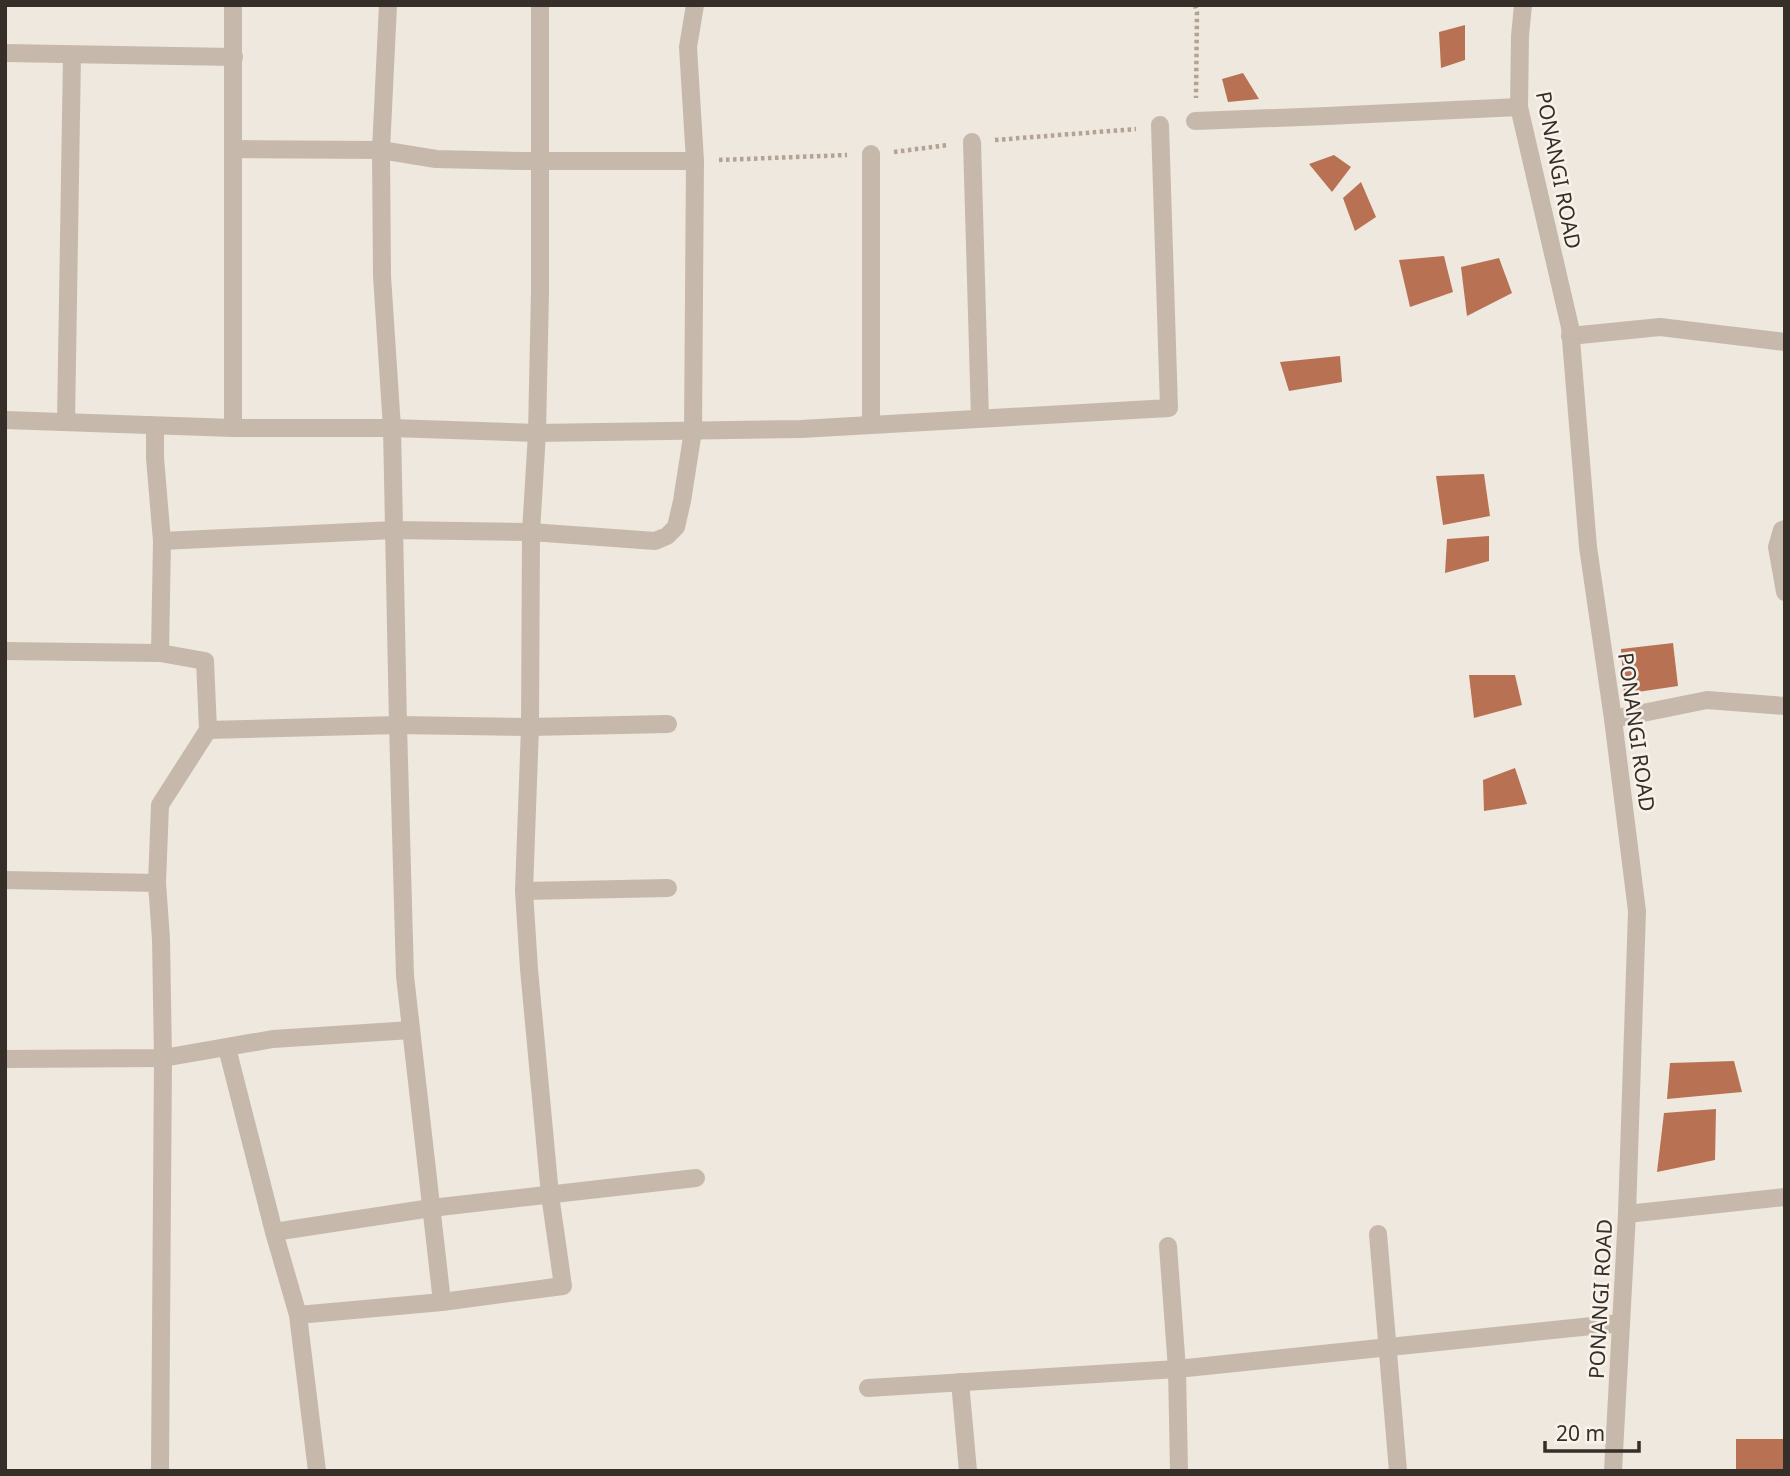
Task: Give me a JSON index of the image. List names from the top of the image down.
{
  "streets": {
    "street": ["PONANGI ROAD"]
  },
  "scale_bar": "20 m"
}
